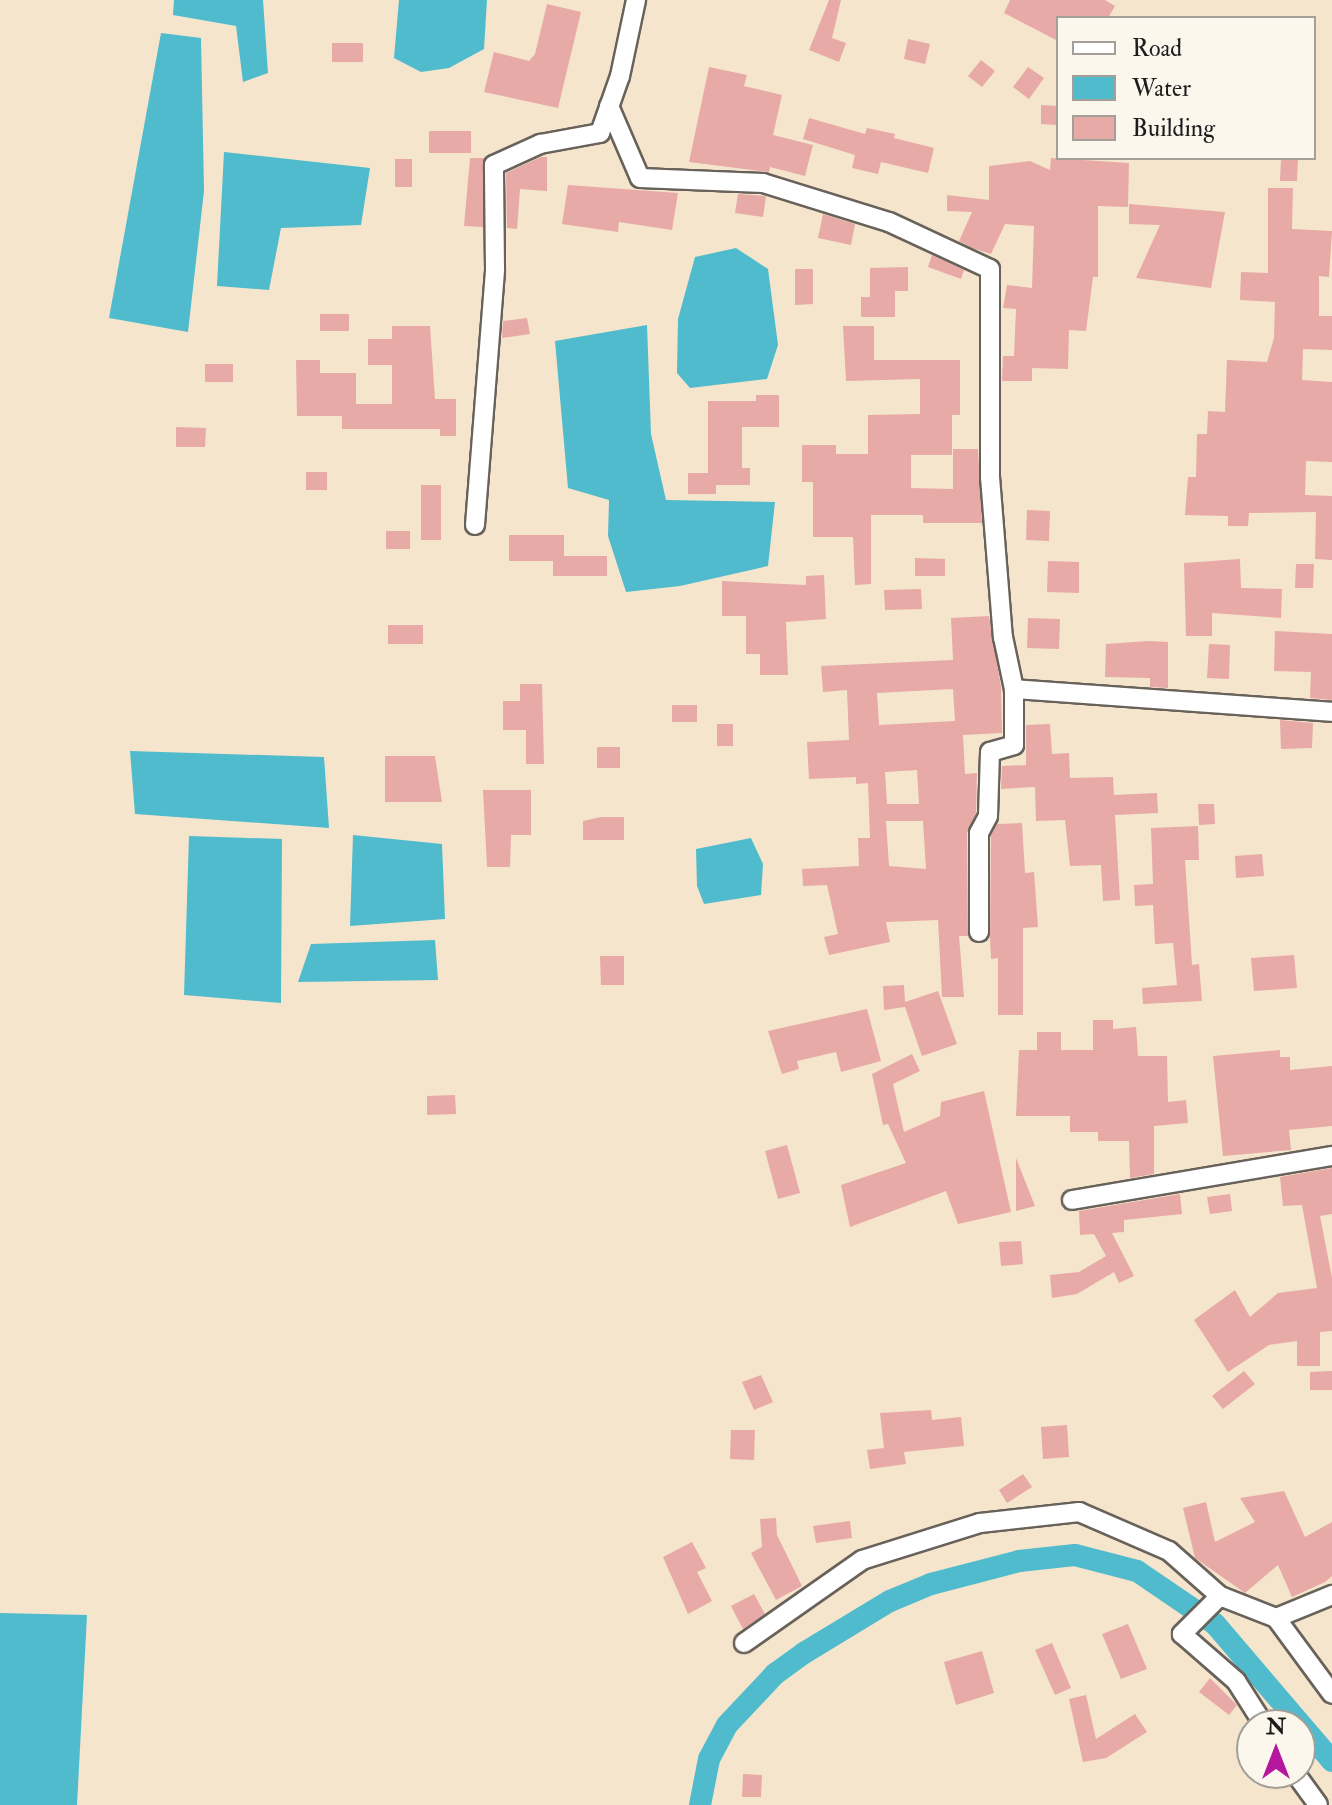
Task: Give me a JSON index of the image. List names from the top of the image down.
{
  "legend": ["Road", "Water", "Building"],
  "north": "top"
}
